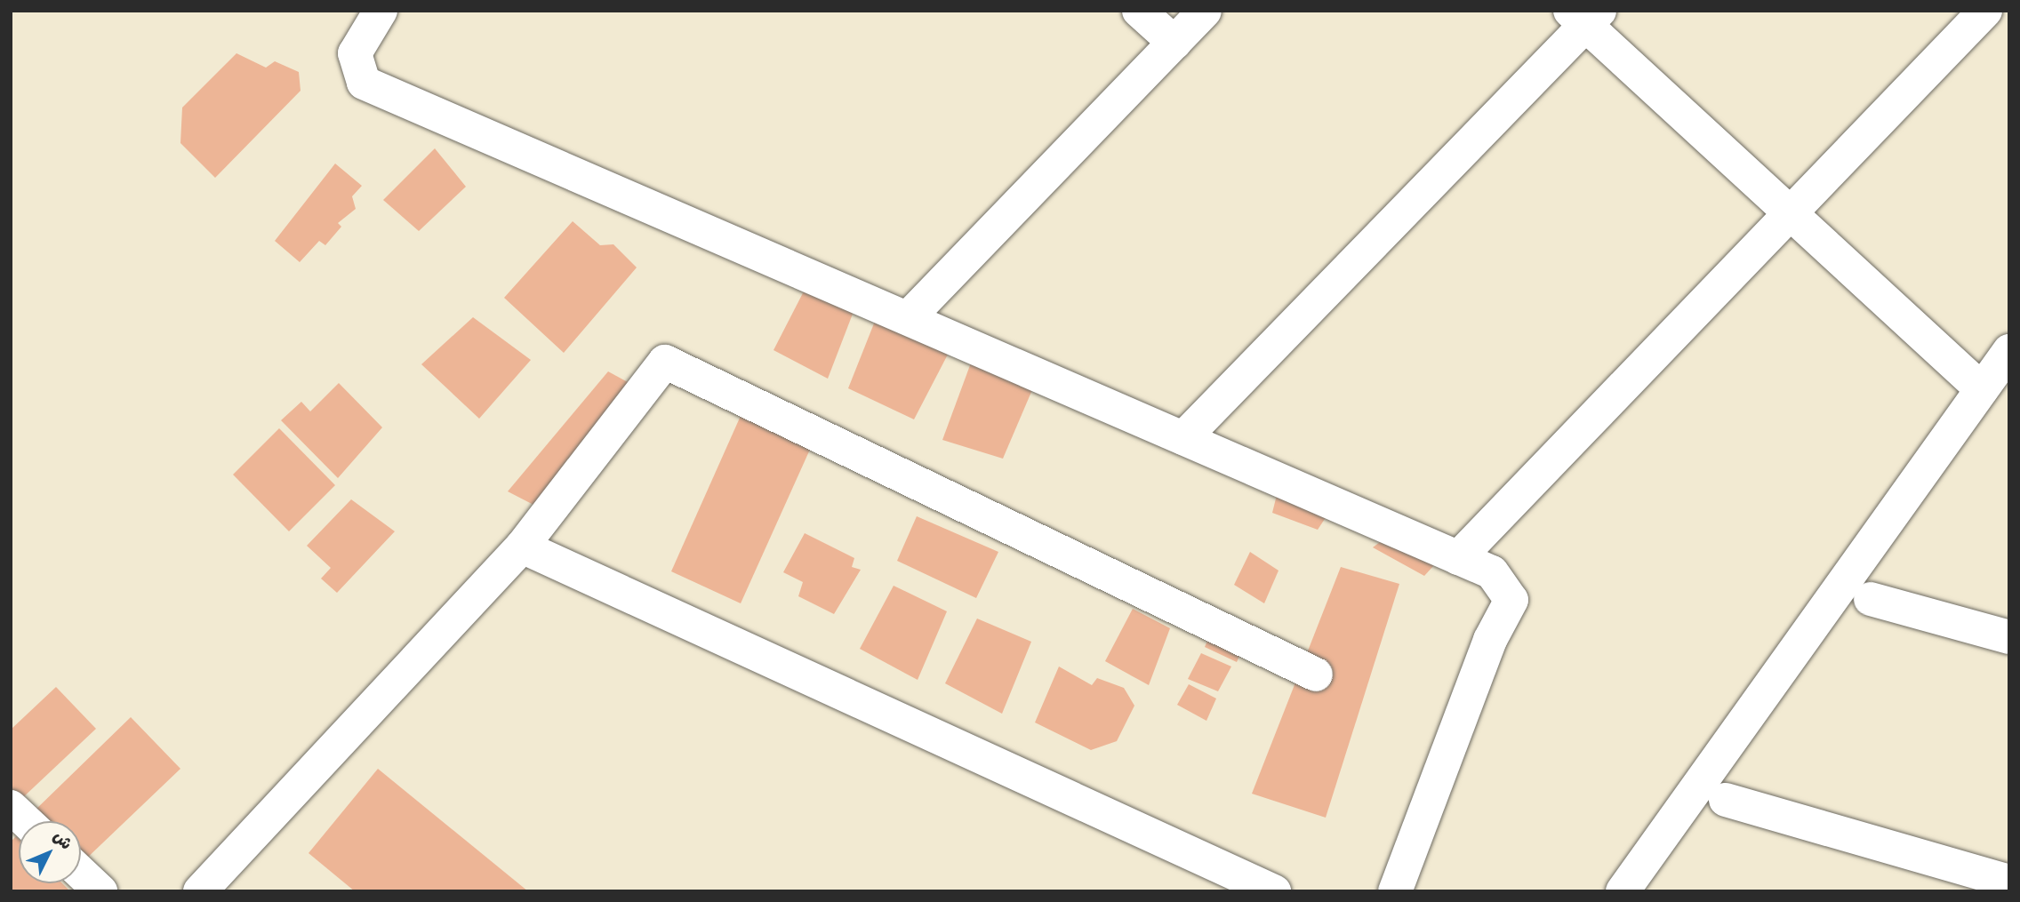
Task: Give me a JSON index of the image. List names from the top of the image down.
{
  "north": "top right"
}
